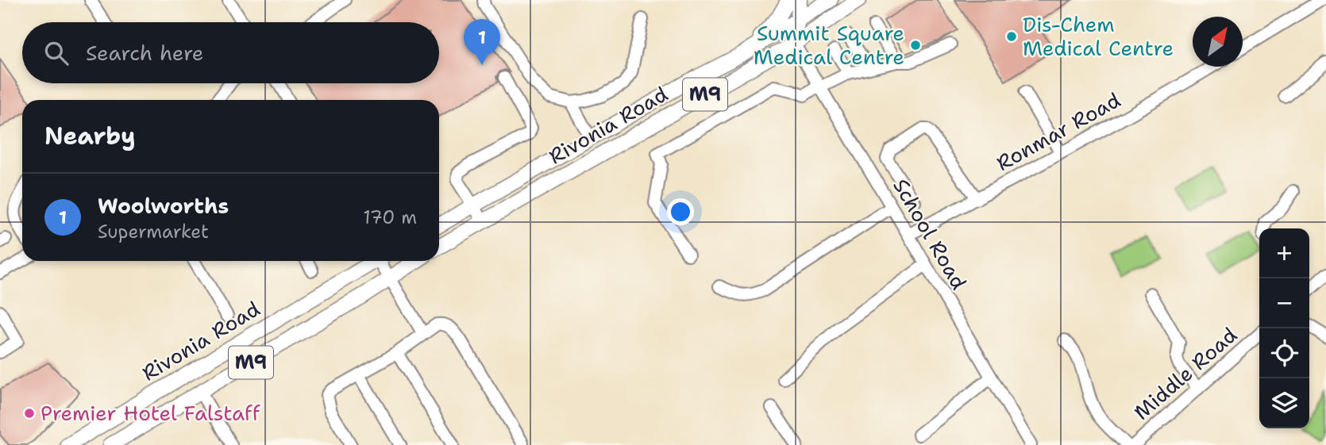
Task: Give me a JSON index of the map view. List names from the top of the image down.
{
  "streets": {
    "main road": ["M9", "Rivonia Road"],
    "street": ["Ronmar Road", "School Road", "Middle Road"]
  },
  "crossings": [
    ["Rivonia Road", "School Road"],
    ["Ronmar Road", "School Road"]
  ],
  "places": ["Dis-Chem Medical Centre", "Summit Square Medical Centre", "Premier Hotel Falstaff"],
  "north": "top right",
  "page": {
    "pins": "1",
    "search": "Search here",
    "heading": "Nearby",
    "list": [
      {
        "mark": "1",
        "name": "Woolworths",
        "note": "Supermarket",
        "value": "170 m"
      }
    ],
    "map_buttons": ["+", "−"]
  }
}
